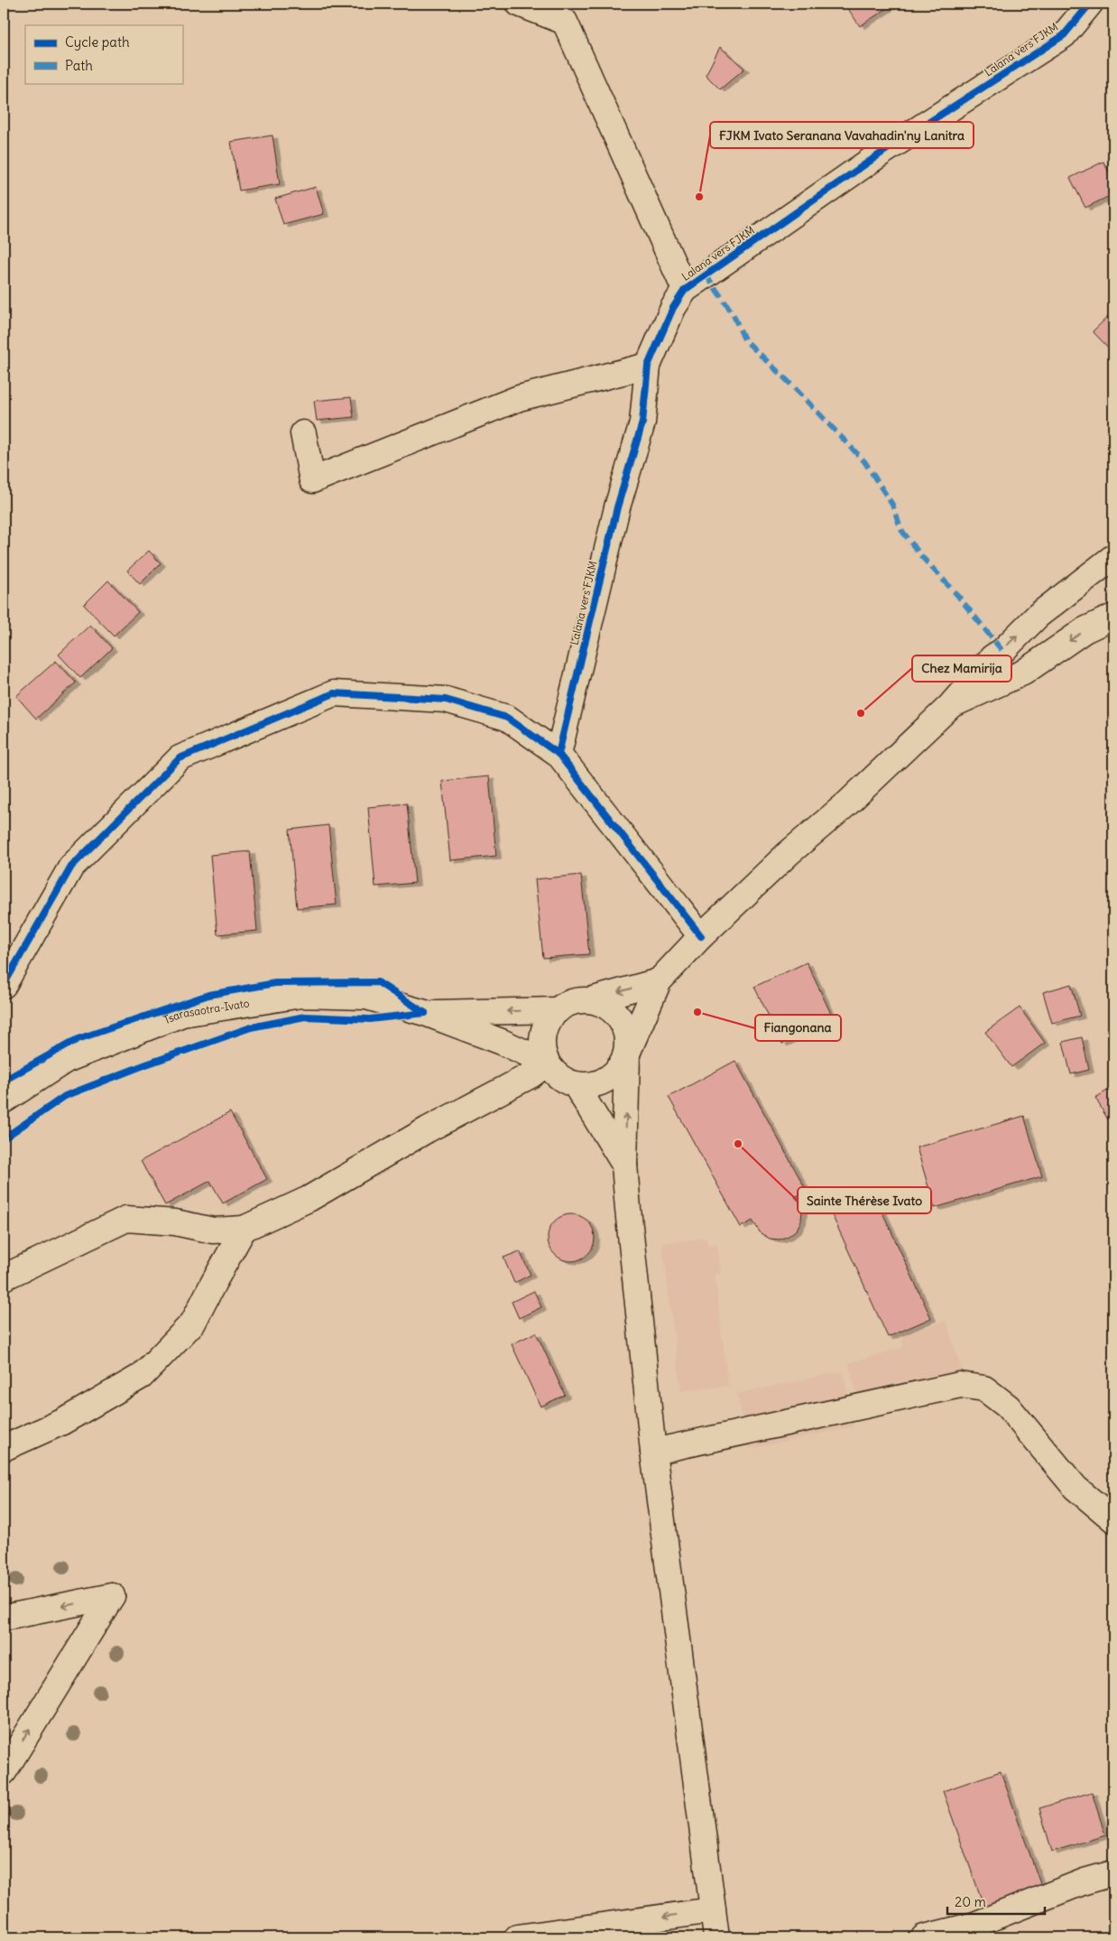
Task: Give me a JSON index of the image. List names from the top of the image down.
{
  "streets": {
    "street": ["Lalana vers FJKM", "Tsarasaotra-Ivato"]
  },
  "places": [
    "FJKM Ivato Seranana Vavahadin'ny Lanitra",
    "Chez Mamirija",
    "Fiangonana",
    "Sainte Thérèse Ivato"
  ],
  "legend": ["Cycle path", "Path"],
  "scale_bar": "20 m"
}
